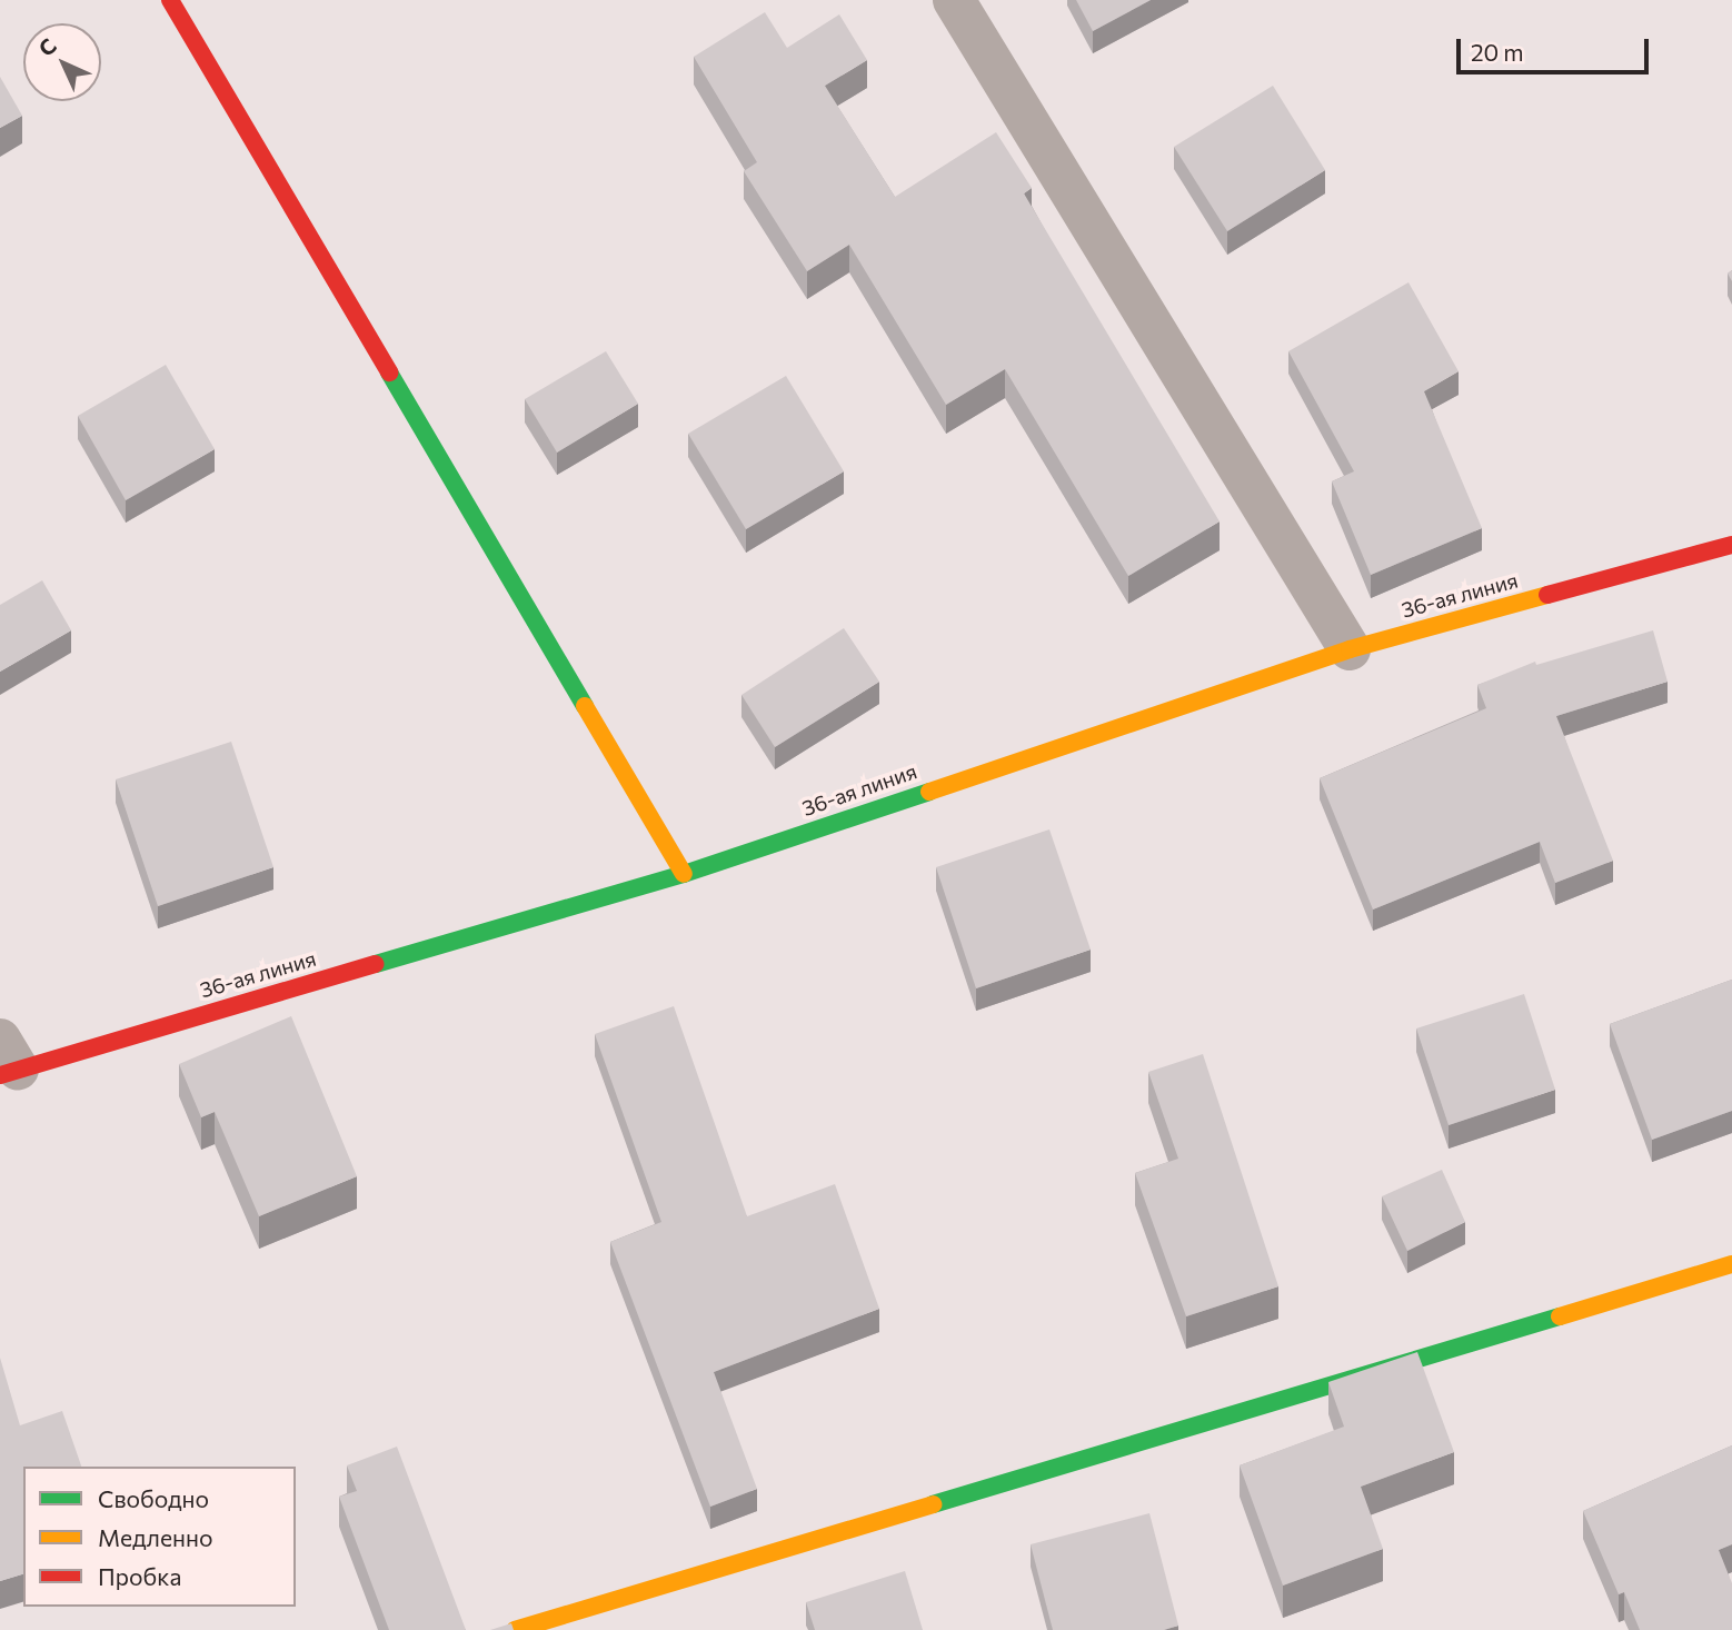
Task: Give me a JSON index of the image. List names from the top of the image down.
{
  "streets": {
    "street": ["36-ая линия"]
  },
  "legend": ["Свободно", "Медленно", "Пробка"],
  "scale_bar": "20 m",
  "north": "top left"
}
